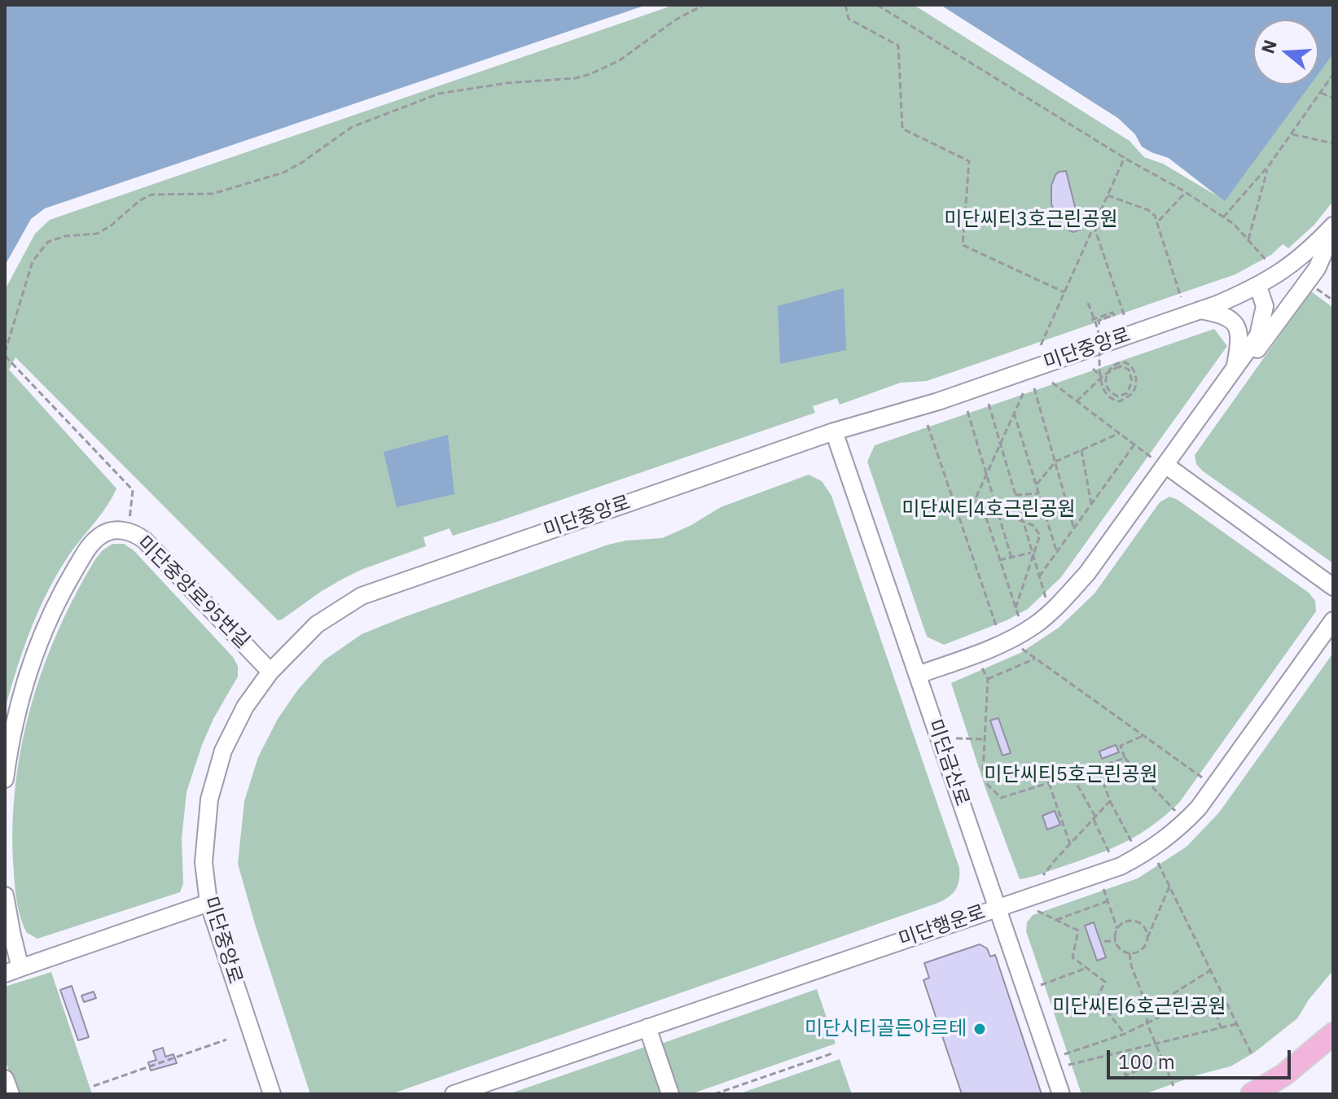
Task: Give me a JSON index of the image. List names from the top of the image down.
{
  "streets": {
    "street": [
      "미단중앙로",
      "미단중앙로95번길",
      "미단금산로",
      "미단행운로"
    ]
  },
  "crossings": [
    ["미단중앙로", "미단중앙로95번길"],
    ["미단중앙로", "미단금산로"],
    ["미단금산로", "미단행운로"]
  ],
  "parks": [
    "미단씨티3호근린공원",
    "미단씨티4호근린공원",
    "미단씨티5호근린공원",
    "미단씨티6호근린공원"
  ],
  "places": ["미단시티골든아르테"],
  "scale_bar": "100 m",
  "north": "left"
}
